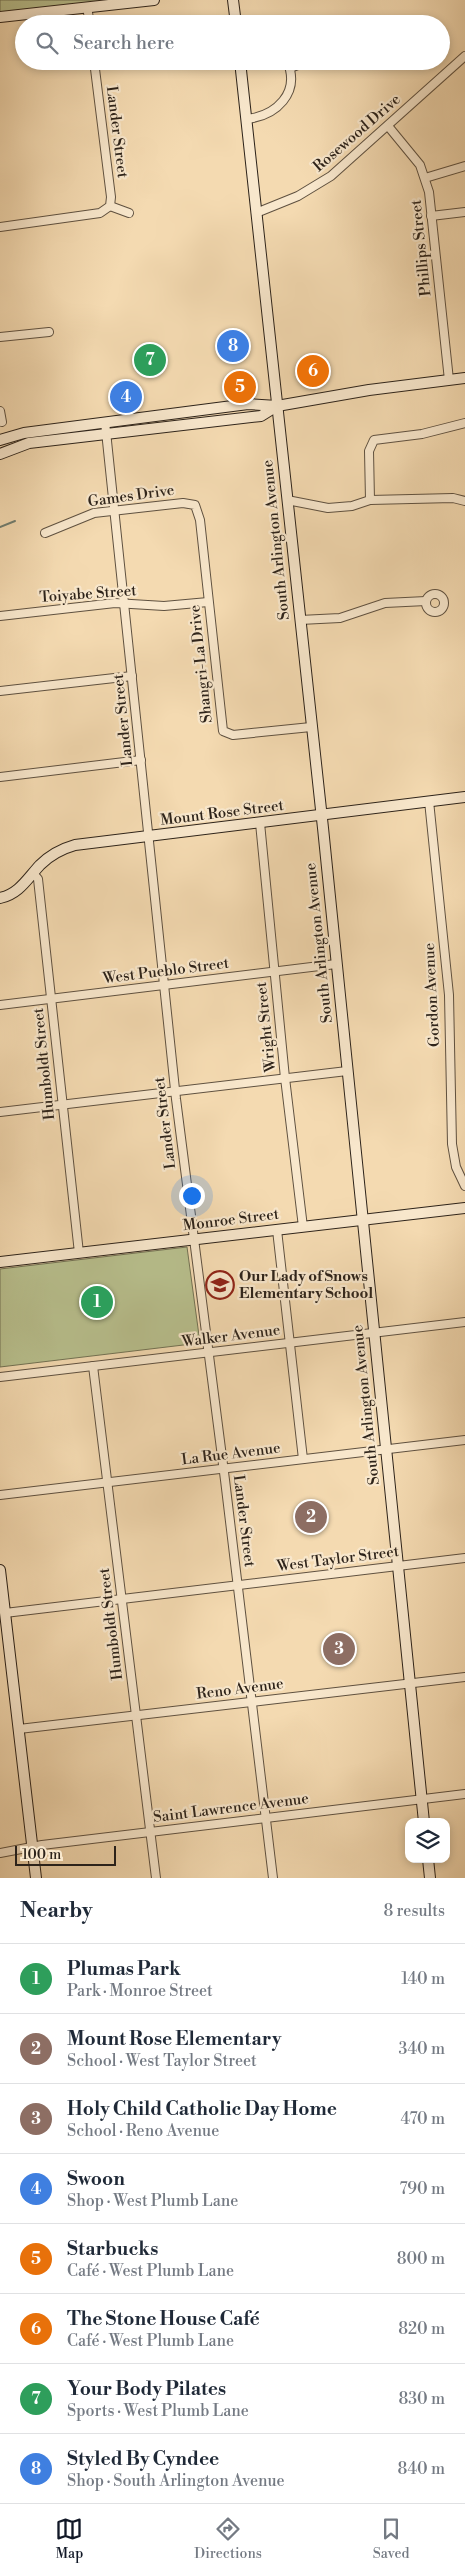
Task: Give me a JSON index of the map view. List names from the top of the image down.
{
  "streets": {
    "main road": ["South Arlington Avenue", "Mount Rose Street", "Monroe Street"],
    "street": [
      "Lander Street",
      "Rosewood Drive",
      "Phillips Street",
      "Games Drive",
      "Toiyabe Street",
      "Shangri-La Drive",
      "West Pueblo Street",
      "Gordon Avenue",
      "Wright Street",
      "Humboldt Street",
      "Walker Avenue",
      "La Rue Avenue",
      "West Taylor Street",
      "Reno Avenue",
      "Saint Lawrence Avenue"
    ]
  },
  "crossings": [
    ["Lander Street", "Games Drive"],
    ["Lander Street", "Toiyabe Street"],
    ["Lander Street", "Mount Rose Street"],
    ["Lander Street", "West Pueblo Street"],
    ["Lander Street", "Monroe Street"],
    ["Lander Street", "Walker Avenue"],
    ["Lander Street", "La Rue Avenue"],
    ["Lander Street", "West Taylor Street"],
    ["Lander Street", "Reno Avenue"],
    ["Lander Street", "Saint Lawrence Avenue"],
    ["Rosewood Drive", "Phillips Street"],
    ["Rosewood Drive", "South Arlington Avenue"],
    ["Games Drive", "Shangri-La Drive"],
    ["South Arlington Avenue", "Shangri-La Drive"],
    ["South Arlington Avenue", "Mount Rose Street"],
    ["South Arlington Avenue", "West Pueblo Street"],
    ["South Arlington Avenue", "Monroe Street"],
    ["South Arlington Avenue", "Walker Avenue"],
    ["South Arlington Avenue", "La Rue Avenue"],
    ["South Arlington Avenue", "West Taylor Street"],
    ["South Arlington Avenue", "Reno Avenue"],
    ["South Arlington Avenue", "Saint Lawrence Avenue"],
    ["Toiyabe Street", "Shangri-La Drive"],
    ["Mount Rose Street", "Gordon Avenue"],
    ["Mount Rose Street", "Wright Street"],
    ["Mount Rose Street", "Humboldt Street"],
    ["West Pueblo Street", "Wright Street"],
    ["West Pueblo Street", "Humboldt Street"],
    ["Wright Street", "Monroe Street"],
    ["Humboldt Street", "Monroe Street"],
    ["Humboldt Street", "Walker Avenue"],
    ["Humboldt Street", "La Rue Avenue"],
    ["Humboldt Street", "West Taylor Street"],
    ["Humboldt Street", "Reno Avenue"],
    ["Humboldt Street", "Saint Lawrence Avenue"]
  ],
  "places": {
    "school or university": ["Our Lady of Snows Elementary School"]
  },
  "scale_bar": "100 m",
  "page": {
    "search": "Search here",
    "pins": [
      "8",
      "7",
      "6",
      "5",
      "4",
      "1",
      "2",
      "3"
    ],
    "scale": "100 m",
    "heading": ["Nearby", "8 results"],
    "list": [
      {
        "mark": "1",
        "name": "Plumas Park",
        "note": "Park · Monroe Street",
        "value": "140 m"
      },
      {
        "mark": "2",
        "name": "Mount Rose Elementary",
        "note": "School · West Taylor Street",
        "value": "340 m"
      },
      {
        "mark": "3",
        "name": "Holy Child Catholic Day Home",
        "note": "School · Reno Avenue",
        "value": "470 m"
      },
      {
        "mark": "4",
        "name": "Swoon",
        "note": "Shop · West Plumb Lane",
        "value": "790 m"
      },
      {
        "mark": "5",
        "name": "Starbucks",
        "note": "Café · West Plumb Lane",
        "value": "800 m"
      },
      {
        "mark": "6",
        "name": "The Stone House Café",
        "note": "Café · West Plumb Lane",
        "value": "820 m"
      },
      {
        "mark": "7",
        "name": "Your Body Pilates",
        "note": "Sports · West Plumb Lane",
        "value": "830 m"
      },
      {
        "mark": "8",
        "name": "Styled By Cyndee",
        "note": "Shop · South Arlington Avenue",
        "value": "840 m"
      }
    ],
    "nav": ["Map", "Directions", "Saved"]
  }
}
